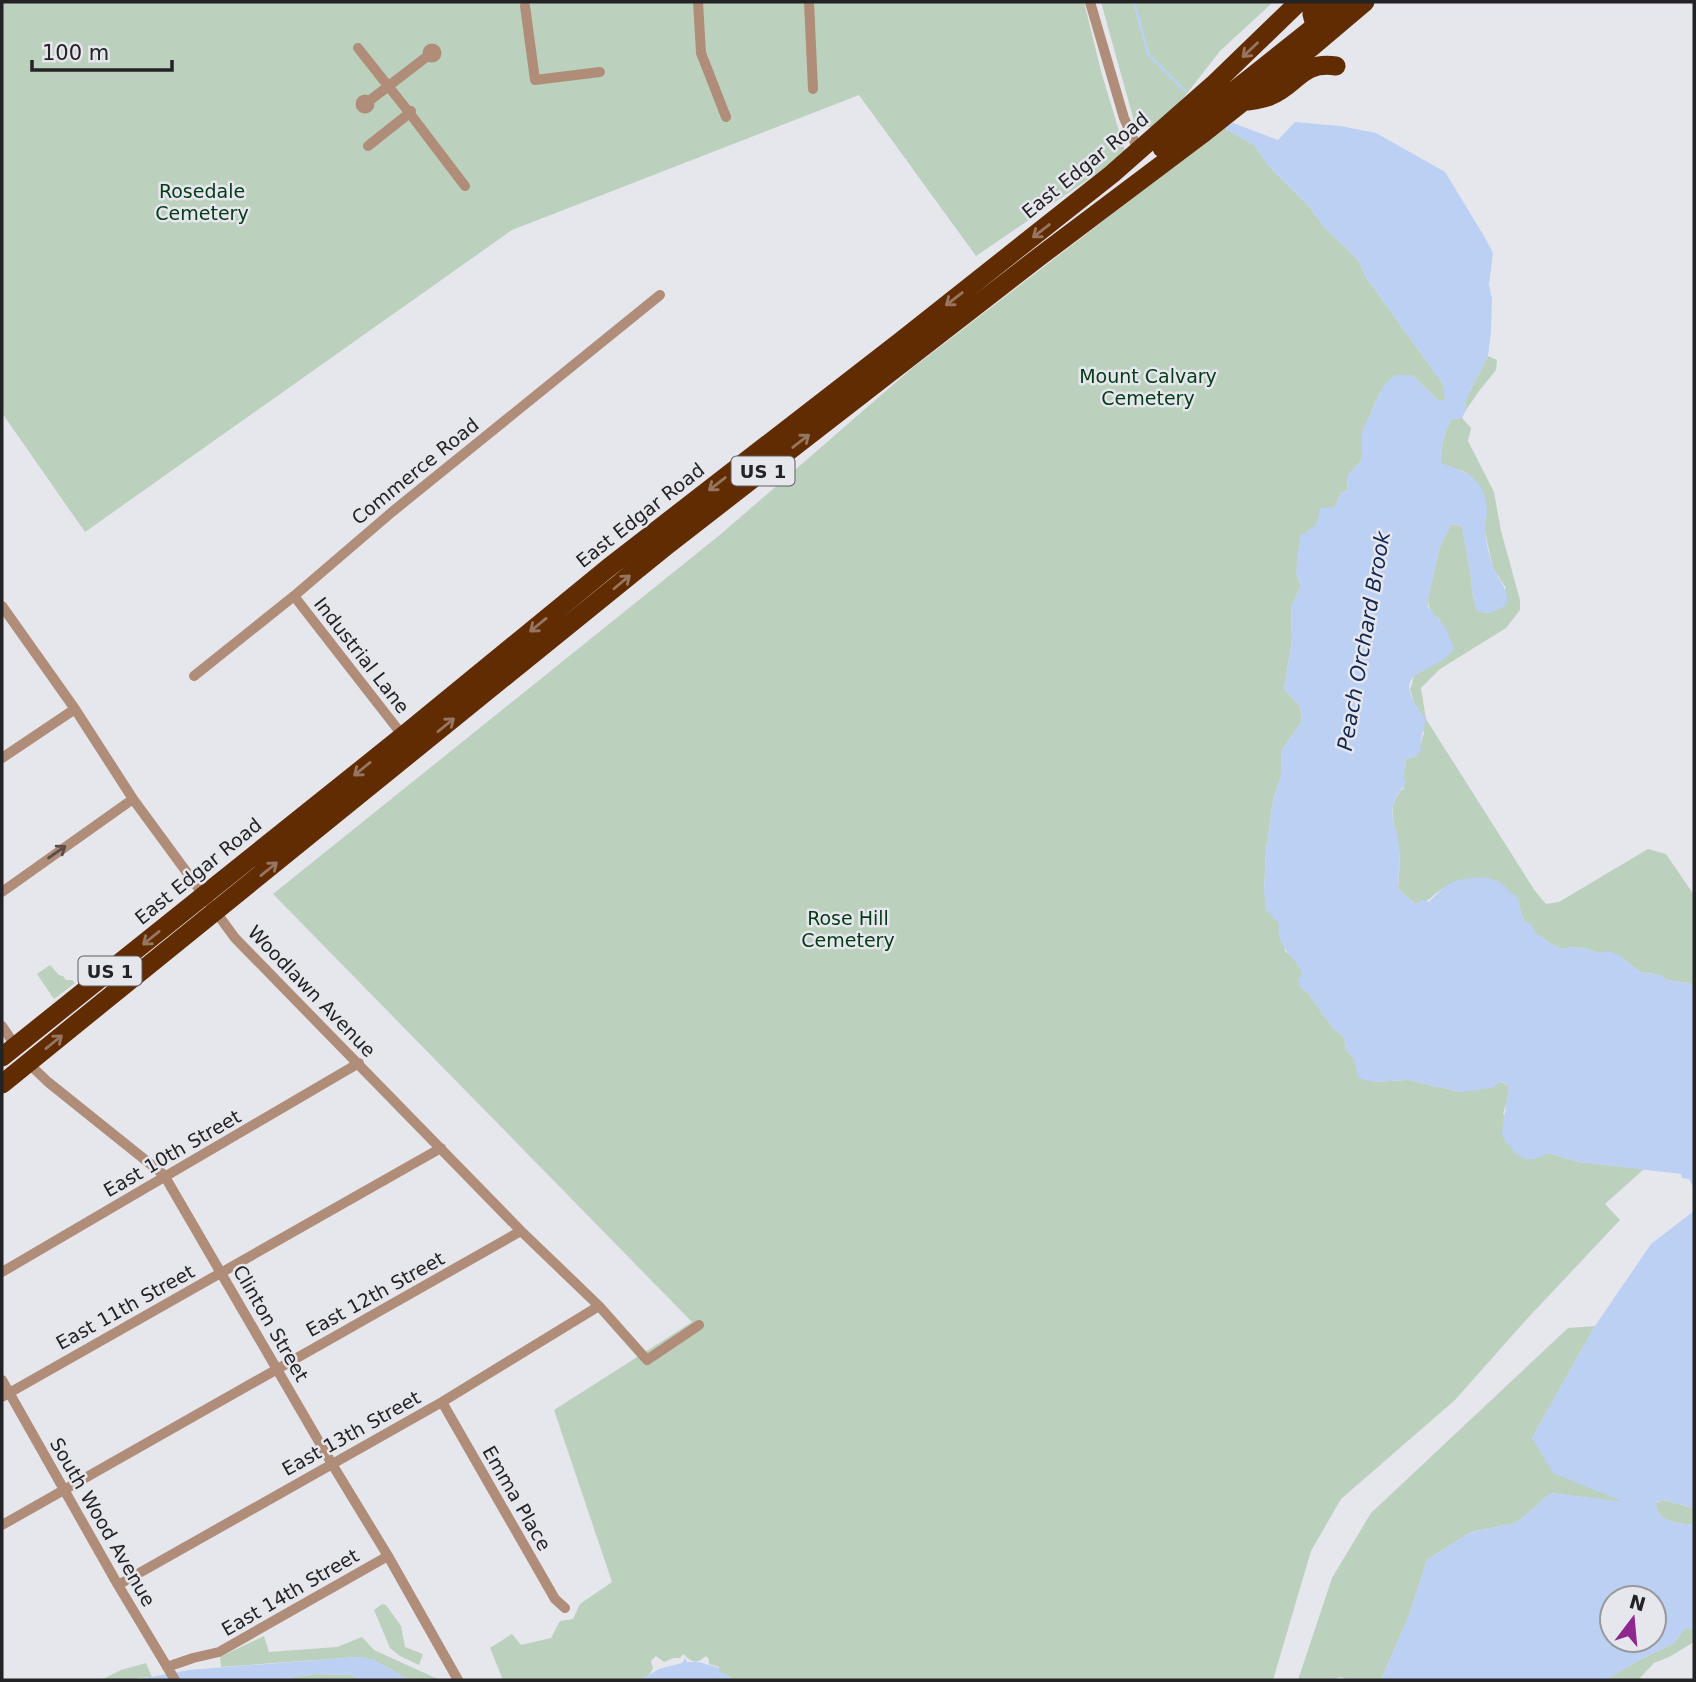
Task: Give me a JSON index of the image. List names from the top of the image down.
{
  "streets": {
    "highway": ["East Edgar Road", "US 1"],
    "street": [
      "Commerce Road",
      "Industrial Lane",
      "Woodlawn Avenue",
      "East 10th Street",
      "East 12th Street",
      "East 11th Street",
      "Clinton Street",
      "East 13th Street",
      "Emma Place",
      "South Wood Avenue",
      "East 14th Street"
    ]
  },
  "crossings": [
    ["East Edgar Road", "Industrial Lane"],
    ["East Edgar Road", "Woodlawn Avenue"],
    ["East Edgar Road", "Clinton Street"],
    ["Commerce Road", "Industrial Lane"],
    ["US 1", "Woodlawn Avenue"],
    ["US 1", "Clinton Street"],
    ["Woodlawn Avenue", "East 10th Street"],
    ["Woodlawn Avenue", "East 12th Street"],
    ["Woodlawn Avenue", "East 11th Street"],
    ["Woodlawn Avenue", "East 13th Street"],
    ["East 10th Street", "Clinton Street"],
    ["East 12th Street", "Clinton Street"],
    ["East 12th Street", "South Wood Avenue"],
    ["East 11th Street", "Clinton Street"],
    ["East 11th Street", "South Wood Avenue"],
    ["Clinton Street", "East 13th Street"],
    ["Clinton Street", "East 14th Street"],
    ["East 13th Street", "Emma Place"],
    ["East 13th Street", "South Wood Avenue"],
    ["South Wood Avenue", "East 14th Street"]
  ],
  "water": ["Peach Orchard Brook"],
  "parks": ["Rosedale Cemetery", "Mount Calvary Cemetery", "Rose Hill Cemetery"],
  "scale_bar": "100 m",
  "north": "top"
}
